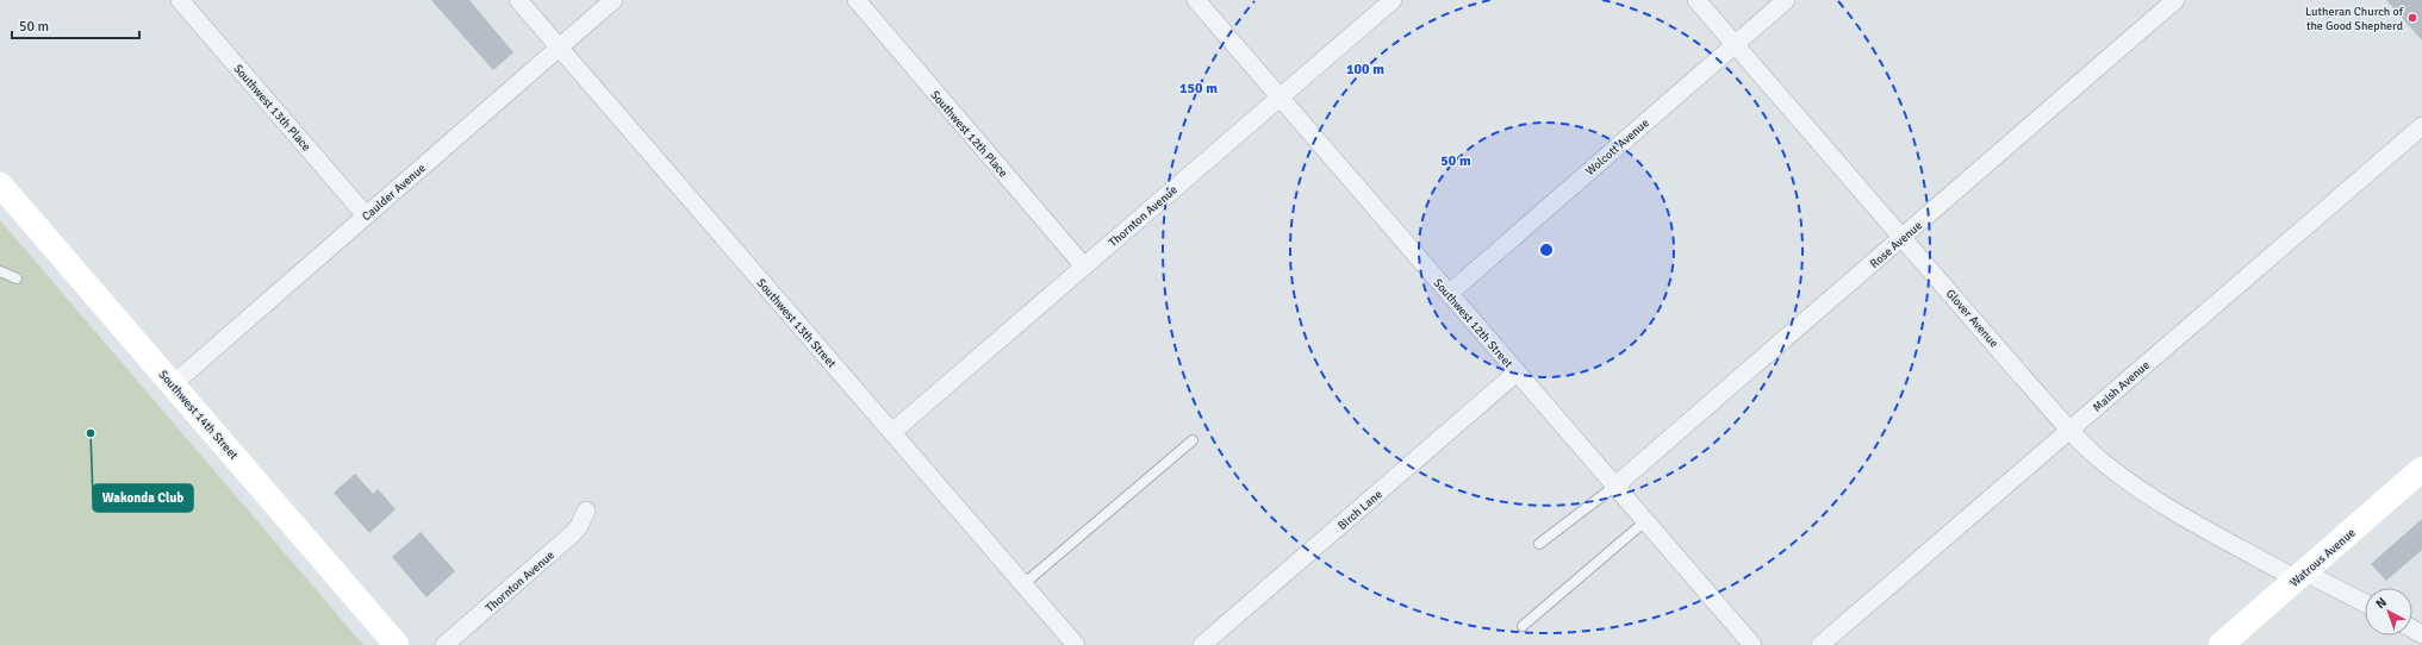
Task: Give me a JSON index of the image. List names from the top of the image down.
{
  "streets": {
    "street": [
      "Southwest 13th Place",
      "Southwest 12th Place",
      "Wolcott Avenue",
      "Caulder Avenue",
      "Thornton Avenue",
      "Rose Avenue",
      "Glover Avenue",
      "Southwest 13th Street",
      "Southwest 12th Street",
      "Maish Avenue",
      "Southwest 14th Street",
      "Birch Lane",
      "Watrous Avenue"
    ]
  },
  "crossings": [
    ["Southwest 13th Place", "Caulder Avenue"],
    ["Southwest 12th Place", "Thornton Avenue"],
    ["Wolcott Avenue", "Glover Avenue"],
    ["Wolcott Avenue", "Southwest 12th Street"],
    ["Caulder Avenue", "Southwest 13th Street"],
    ["Caulder Avenue", "Southwest 14th Street"],
    ["Thornton Avenue", "Southwest 13th Street"],
    ["Thornton Avenue", "Southwest 12th Street"],
    ["Rose Avenue", "Glover Avenue"],
    ["Rose Avenue", "Southwest 12th Street"],
    ["Glover Avenue", "Maish Avenue"],
    ["Glover Avenue", "Watrous Avenue"],
    ["Southwest 12th Street", "Birch Lane"]
  ],
  "places": ["Lutheran Church of the Good Shepherd", "Wakonda Club"],
  "scale_bar": "50 m",
  "north": "top left",
  "rings": ["100 m", "150 m", "50 m"]
}
